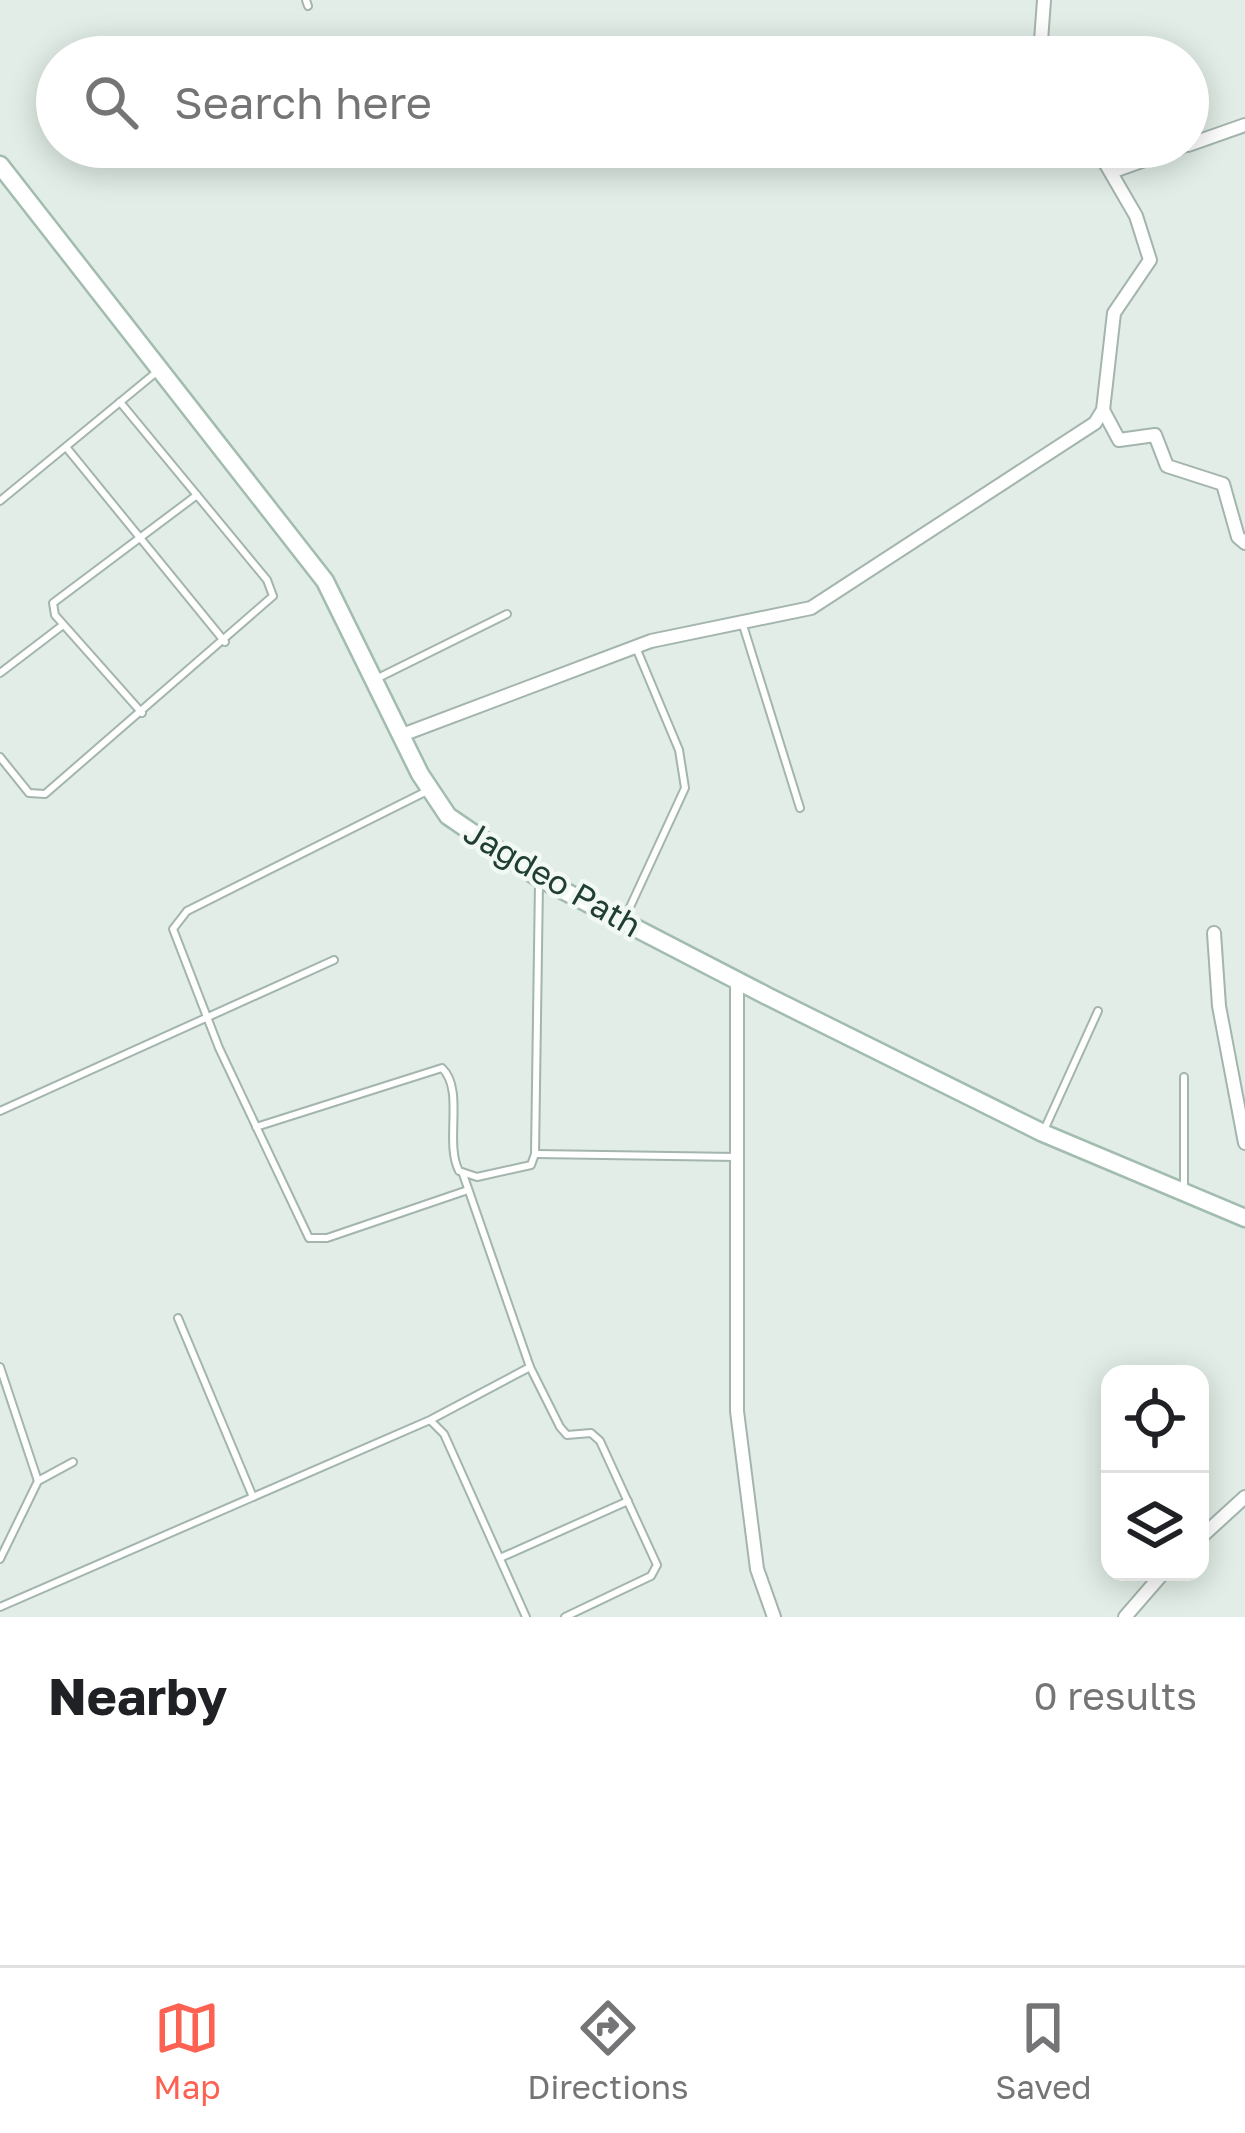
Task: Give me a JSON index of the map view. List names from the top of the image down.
{
  "streets": {
    "main road": ["Jagdeo Path"]
  },
  "page": {
    "search": "Search here",
    "heading": ["Nearby", "0 results"],
    "nav": ["Map", "Directions", "Saved"]
  }
}
